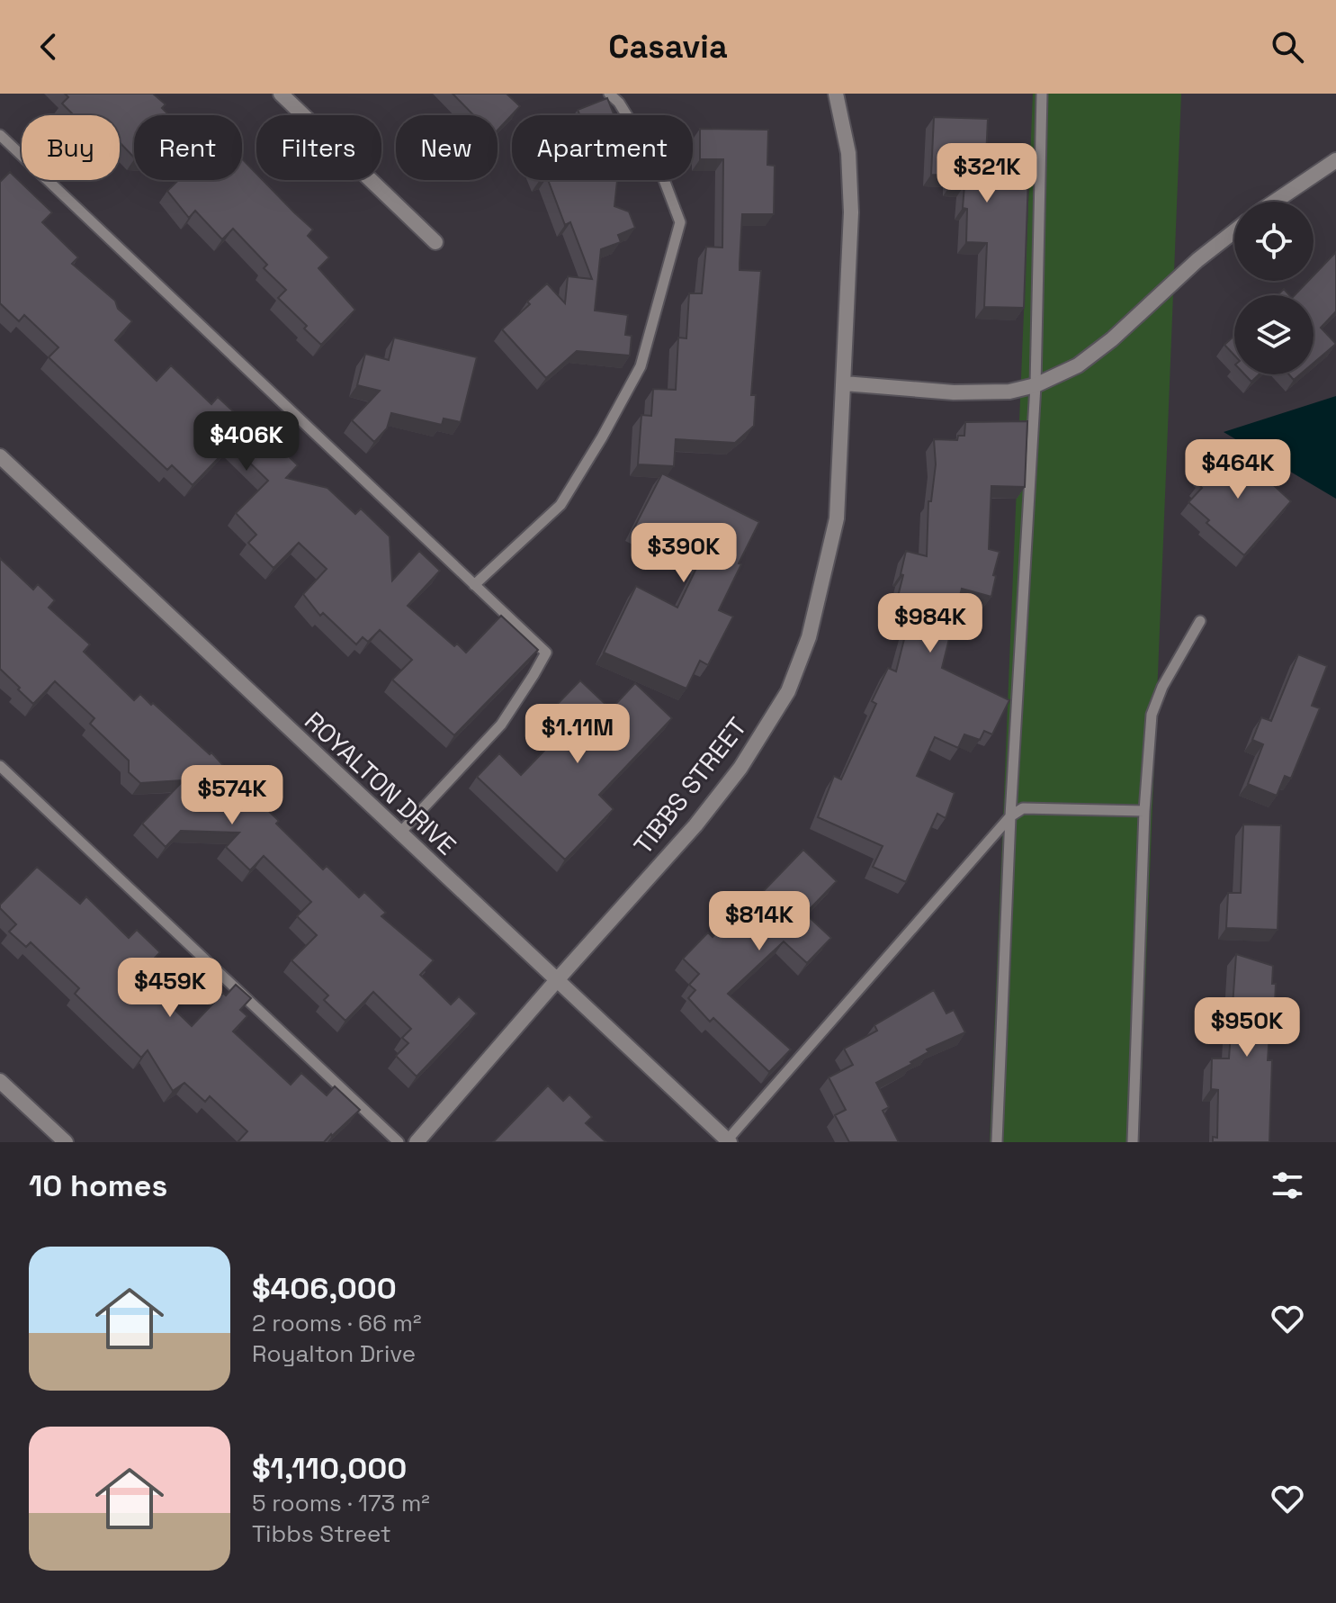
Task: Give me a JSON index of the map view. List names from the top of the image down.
{
  "streets": {
    "street": ["ROYALTON DRIVE", "TIBBS STREET"]
  },
  "crossings": [
    ["ROYALTON DRIVE", "TIBBS STREET"]
  ],
  "page": {
    "header": "Casavia",
    "chip": [
      "Buy",
      "Rent",
      "Filters",
      "New",
      "Apartment"
    ],
    "price": [
      "$321K",
      "$406K",
      "$464K",
      "$390K",
      "$984K",
      "$1.11M",
      "$574K",
      "$814K",
      "$459K",
      "$950K"
    ],
    "heading": "10 homes",
    "list": [
      {
        "name": "$406,000",
        "note": "2 rooms · 66 m² · Royalton Drive"
      },
      {
        "name": "$1,110,000",
        "note": "5 rooms · 173 m² · Tibbs Street"
      }
    ]
  }
}
